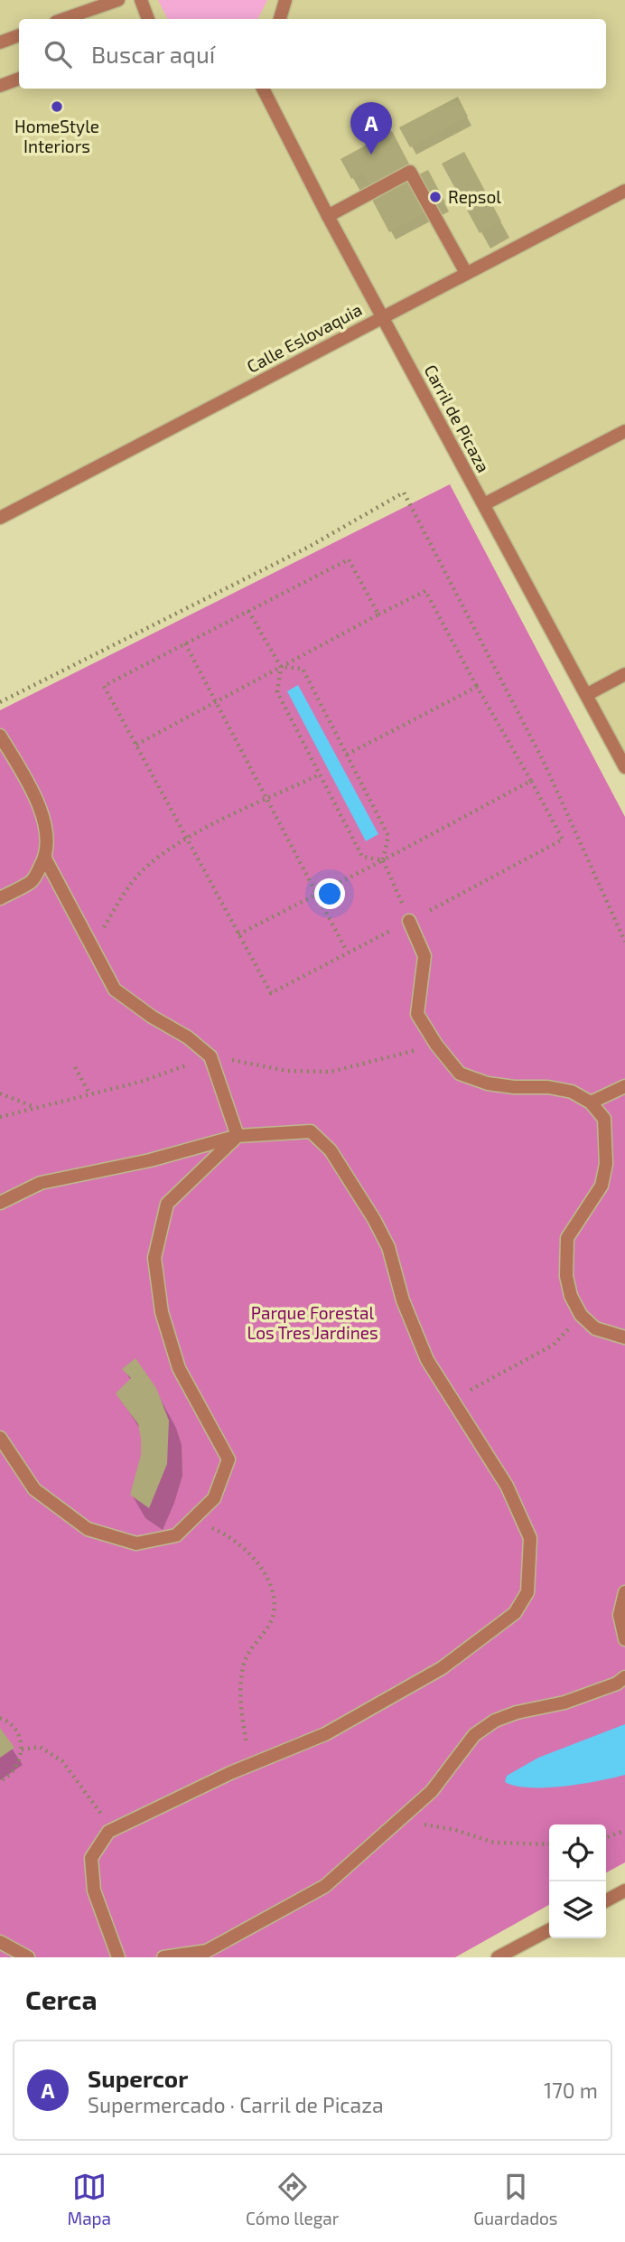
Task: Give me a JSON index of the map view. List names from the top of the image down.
{
  "streets": {
    "street": ["Calle Eslovaquia", "Carril de Picaza"]
  },
  "crossings": [
    ["Calle Eslovaquia", "Carril de Picaza"]
  ],
  "parks": ["Parque Forestal Los Tres Jardines"],
  "places": ["HomeStyle Interiors", "Repsol"],
  "page": {
    "search": "Buscar aquí",
    "pins": "A",
    "heading": "Cerca",
    "list": [
      {
        "mark": "A",
        "name": "Supercor",
        "note": "Supermercado · Carril de Picaza",
        "value": "170 m"
      }
    ],
    "nav": ["Mapa", "Cómo llegar", "Guardados"]
  }
}
